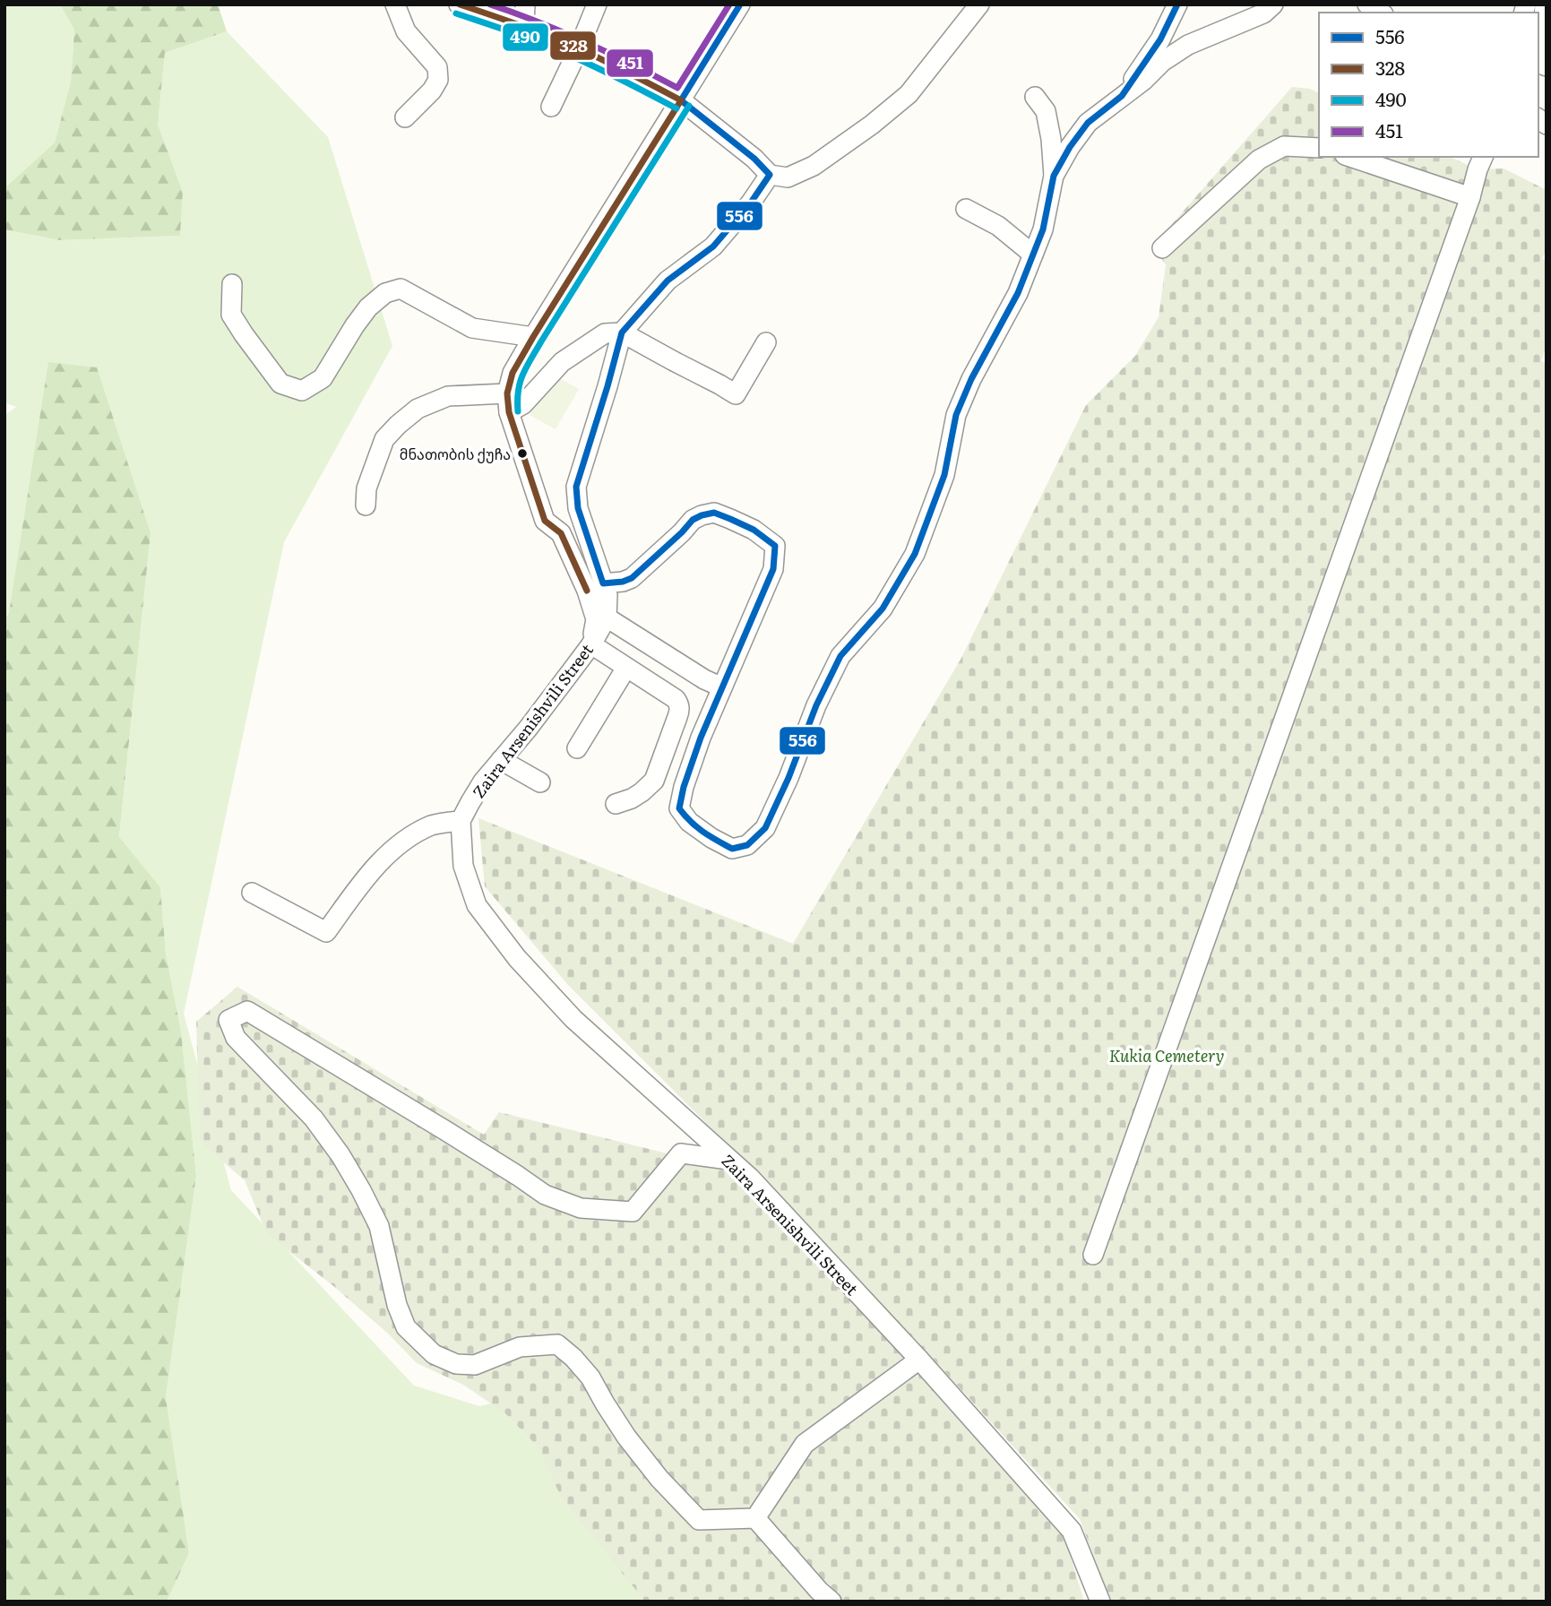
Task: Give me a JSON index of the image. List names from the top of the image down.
{
  "streets": {
    "street": ["Zaira Arsenishvili Street"]
  },
  "parks": ["Kukia Cemetery"],
  "places": ["მნათობის ქუჩა"],
  "lines": [
    "transit line 556",
    "transit line 328",
    "transit line 451",
    "transit line 490"
  ],
  "legend": [
    "556",
    "328",
    "490",
    "451"
  ]
}
